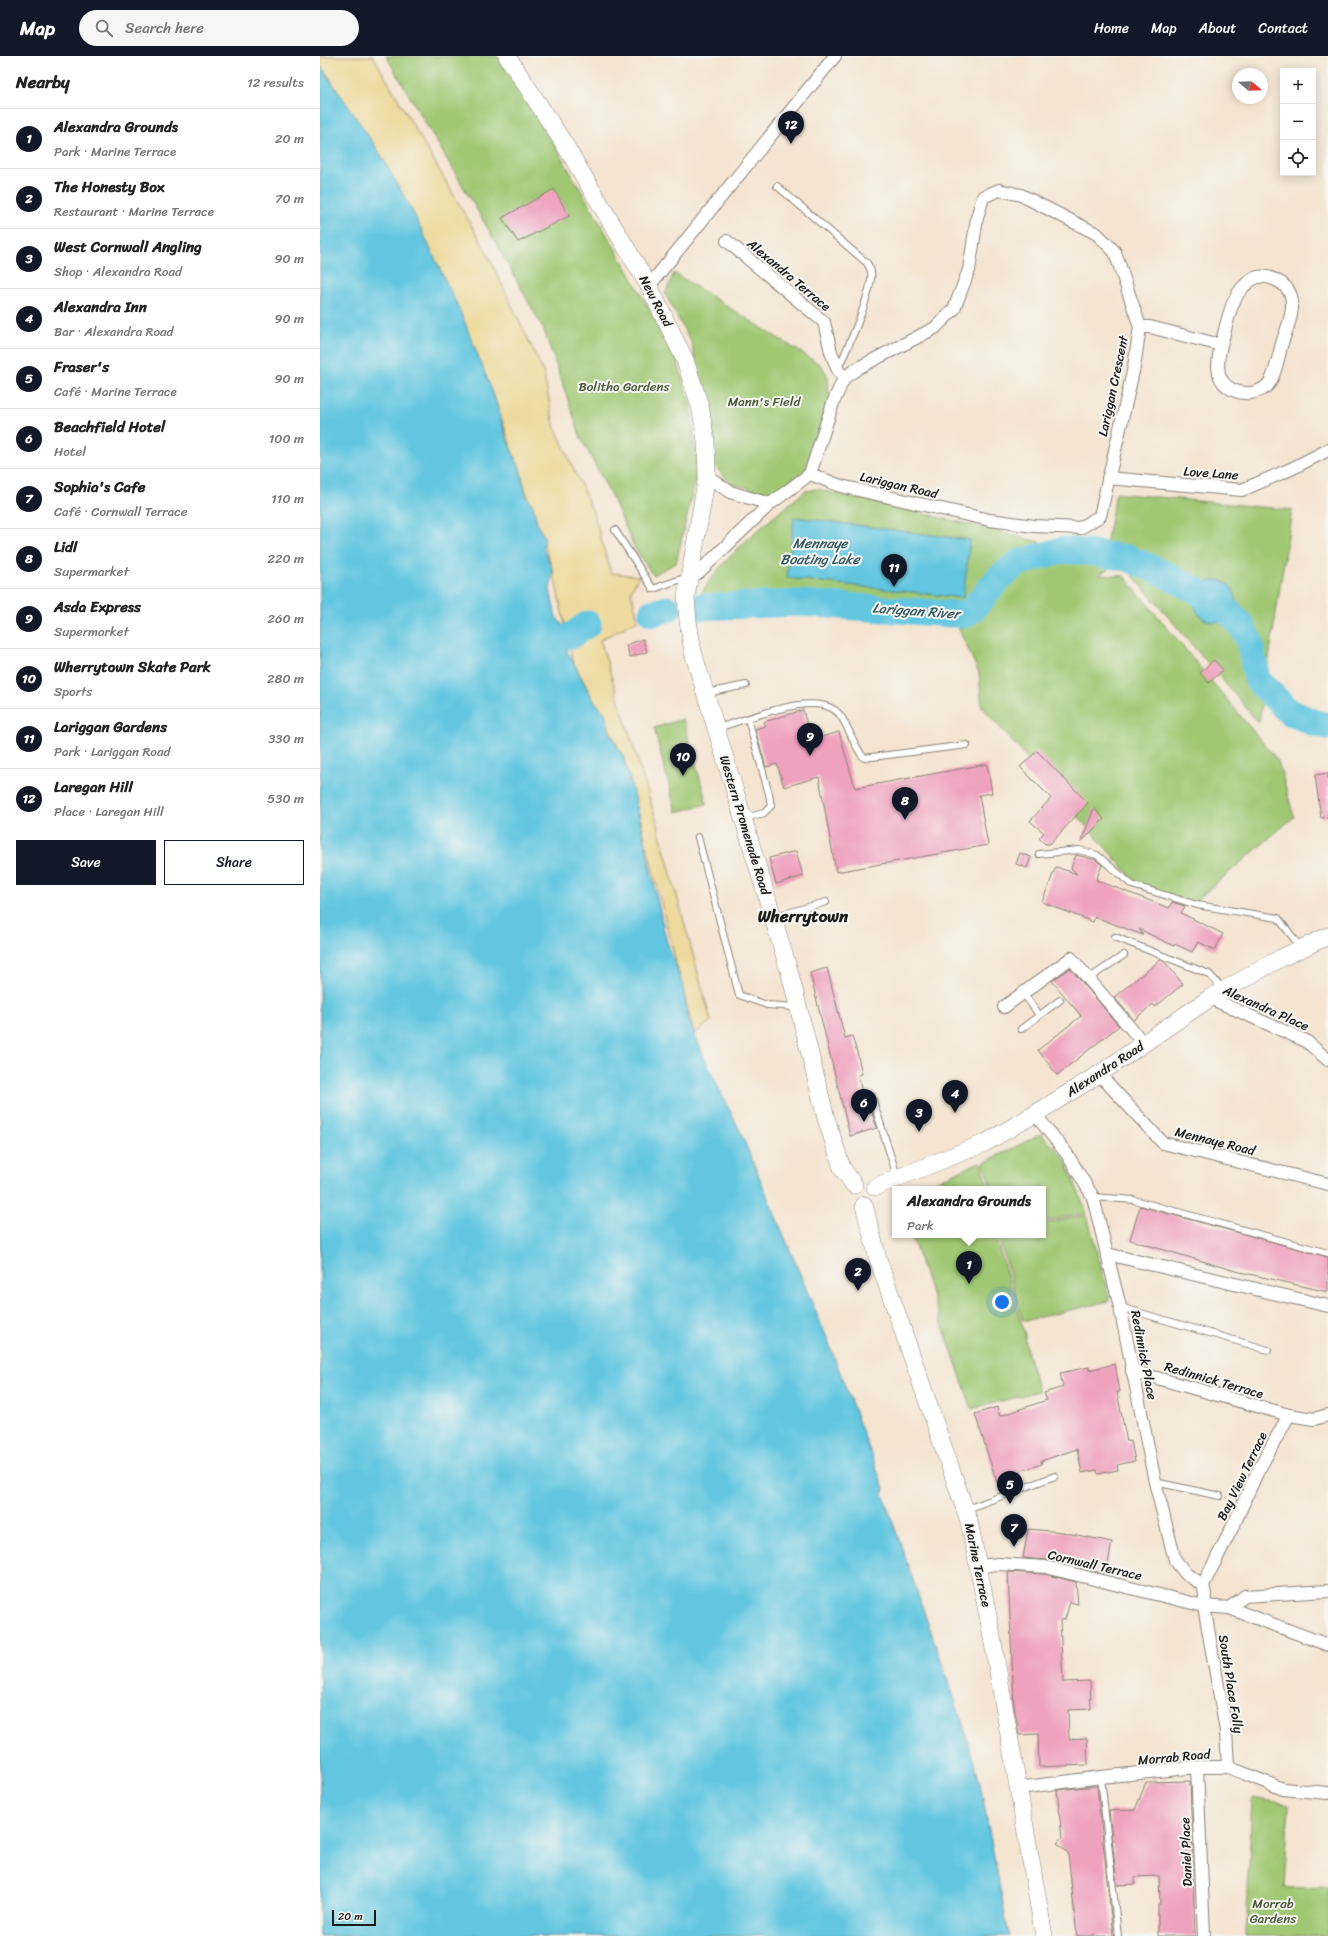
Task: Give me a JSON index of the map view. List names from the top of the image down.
{
  "streets": {
    "street": [
      "Alexandra Terrace",
      "New Road",
      "Lariggan Crescent",
      "Love Lane",
      "Lariggan Road",
      "Western Promenade Road",
      "Alexandra Place",
      "Alexandra Road",
      "Mennaye Road",
      "Redinnick Place",
      "Redinnick Terrace",
      "Bay View Terrace",
      "Marine Terrace",
      "Cornwall Terrace",
      "South Place Folly",
      "Morrab Road",
      "Daniel Place"
    ]
  },
  "crossings": [
    ["Alexandra Terrace", "Lariggan Crescent"],
    ["New Road", "Western Promenade Road"],
    ["Lariggan Crescent", "Love Lane"],
    ["Lariggan Crescent", "Lariggan Road"],
    ["Love Lane", "Lariggan Road"],
    ["Western Promenade Road", "Alexandra Road"],
    ["Western Promenade Road", "Marine Terrace"],
    ["Alexandra Place", "Alexandra Road"],
    ["Alexandra Road", "Mennaye Road"],
    ["Alexandra Road", "Redinnick Place"],
    ["Alexandra Road", "Marine Terrace"],
    ["Redinnick Place", "Redinnick Terrace"],
    ["Redinnick Place", "Bay View Terrace"],
    ["Redinnick Terrace", "Bay View Terrace"],
    ["Marine Terrace", "Cornwall Terrace"],
    ["Marine Terrace", "Morrab Road"],
    ["Cornwall Terrace", "South Place Folly"],
    ["South Place Folly", "Morrab Road"],
    ["Morrab Road", "Daniel Place"]
  ],
  "districts": ["Wherrytown"],
  "water": ["Mennaye Boating Lake", "Lariggan River"],
  "parks": ["Bolitho Gardens", "Mann's Field", "Morrab Gardens"],
  "scale_bar": "20 m",
  "north": "right",
  "page": {
    "header": "Map",
    "search": "Search here",
    "nav": [
      "Home",
      "Map",
      "About",
      "Contact"
    ],
    "heading": ["Nearby", "12 results"],
    "map_buttons": ["+", "−"],
    "list": [
      {
        "mark": "1",
        "name": "Alexandra Grounds",
        "note": "Park · Marine Terrace",
        "value": "20 m"
      },
      {
        "mark": "2",
        "name": "The Honesty Box",
        "note": "Restaurant · Marine Terrace",
        "value": "70 m"
      },
      {
        "mark": "3",
        "name": "West Cornwall Angling",
        "note": "Shop · Alexandra Road",
        "value": "90 m"
      },
      {
        "mark": "4",
        "name": "Alexandra Inn",
        "note": "Bar · Alexandra Road",
        "value": "90 m"
      },
      {
        "mark": "5",
        "name": "Fraser's",
        "note": "Café · Marine Terrace",
        "value": "90 m"
      },
      {
        "mark": "6",
        "name": "Beachfield Hotel",
        "note": "Hotel",
        "value": "100 m"
      },
      {
        "mark": "7",
        "name": "Sophia's Cafe",
        "note": "Café · Cornwall Terrace",
        "value": "110 m"
      },
      {
        "mark": "8",
        "name": "Lidl",
        "note": "Supermarket",
        "value": "220 m"
      },
      {
        "mark": "9",
        "name": "Asda Express",
        "note": "Supermarket",
        "value": "260 m"
      },
      {
        "mark": "10",
        "name": "Wherrytown Skate Park",
        "note": "Sports",
        "value": "280 m"
      },
      {
        "mark": "11",
        "name": "Lariggan Gardens",
        "note": "Park · Lariggan Road",
        "value": "330 m"
      },
      {
        "mark": "12",
        "name": "Laregan Hill",
        "note": "Place · Laregan Hill",
        "value": "530 m"
      }
    ],
    "pins": [
      "12",
      "11",
      "9",
      "10",
      "8",
      "4",
      "6",
      "3",
      "1",
      "2",
      "5",
      "7"
    ],
    "buttons": ["Save", "Share"],
    "popup": ["Alexandra Grounds", "Park"],
    "scale": "20 m"
  }
}
